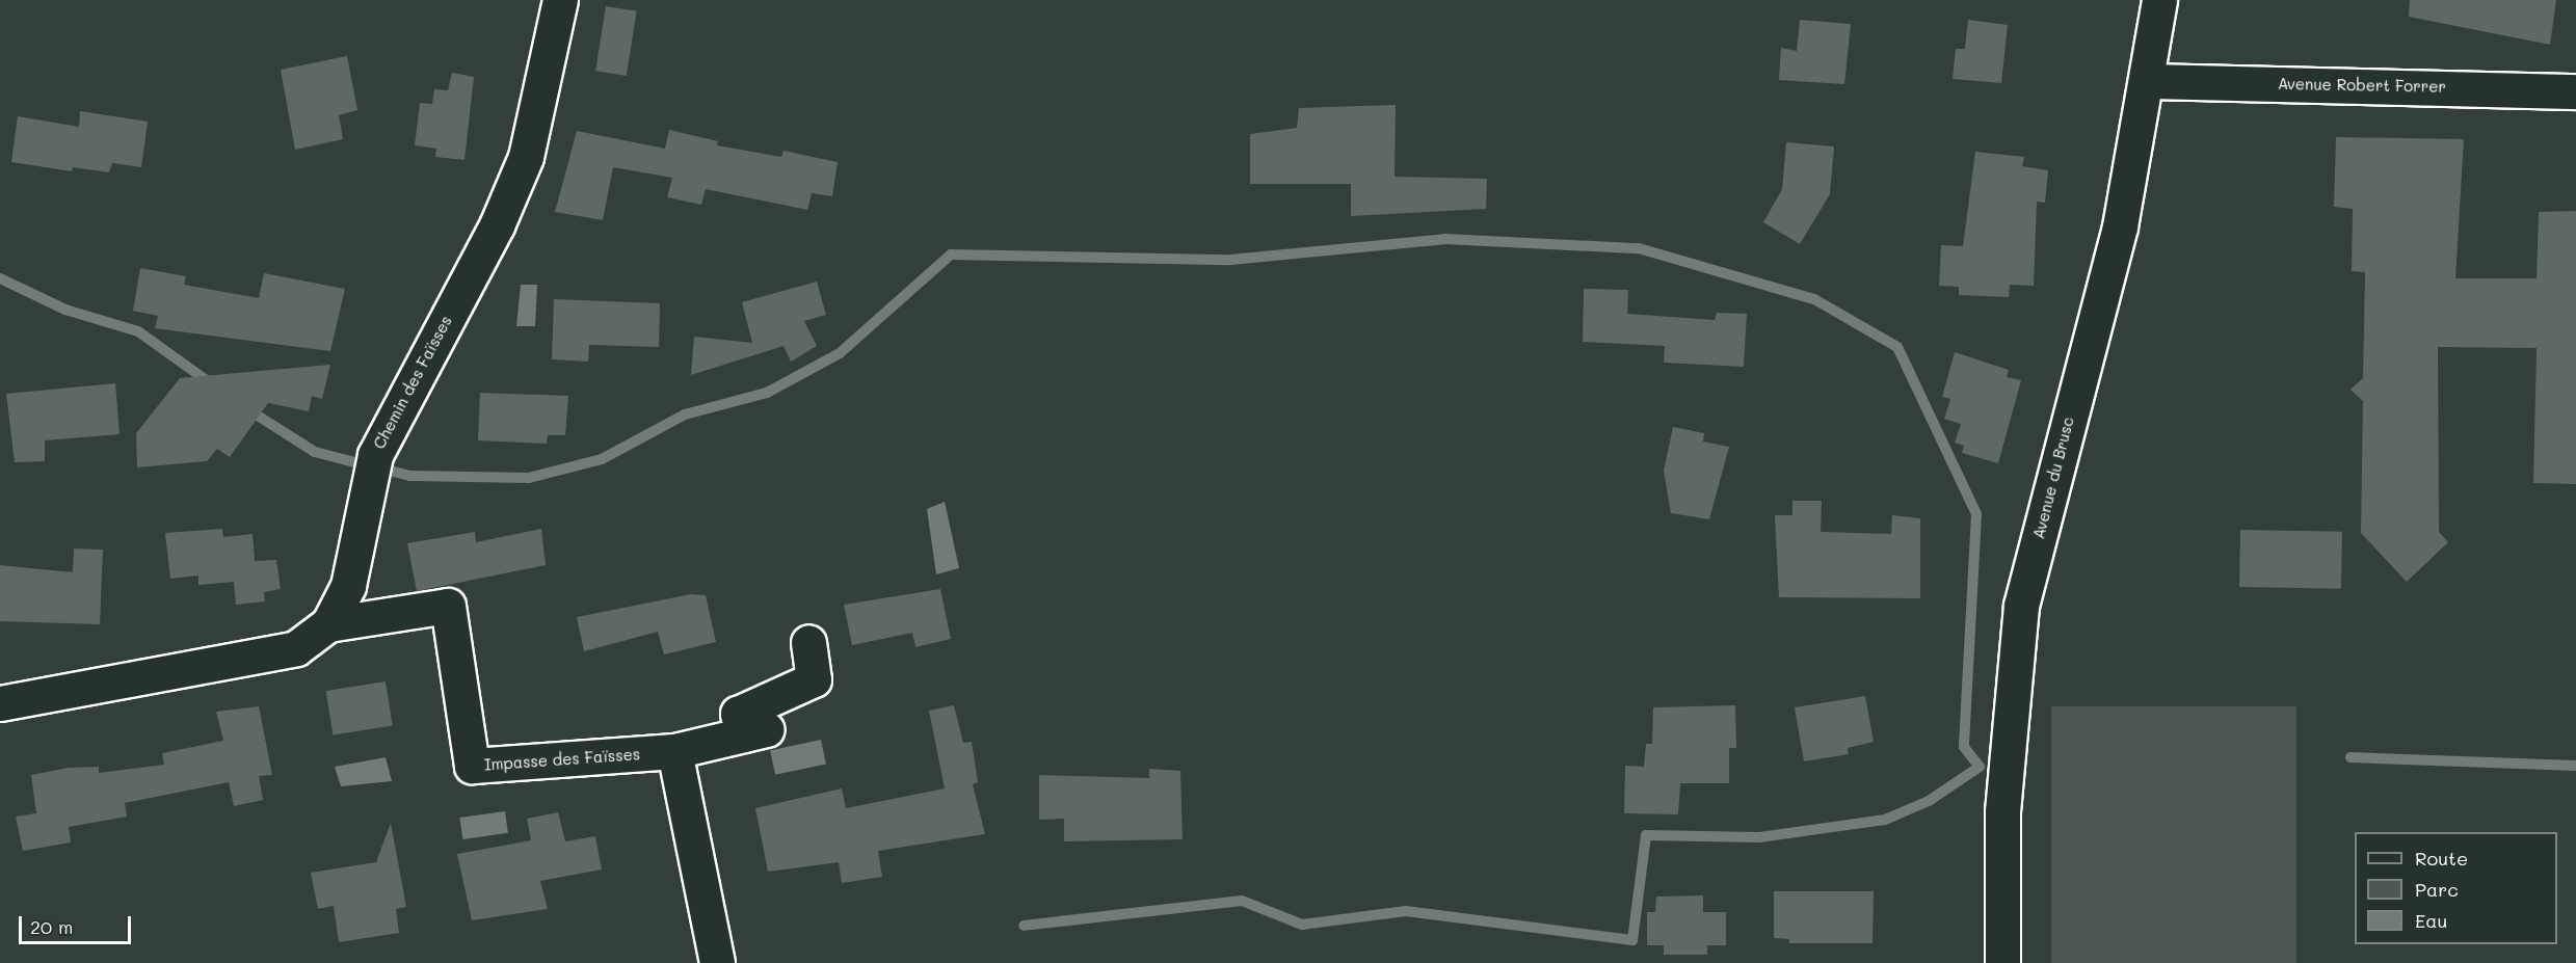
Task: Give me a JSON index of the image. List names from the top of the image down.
{
  "streets": {
    "street": [
      "Avenue Robert Forrer",
      "Chemin des Faïsses",
      "Avenue du Brusc",
      "Impasse des Faïsses"
    ]
  },
  "crossings": [
    ["Avenue Robert Forrer", "Avenue du Brusc"],
    ["Chemin des Faïsses", "Impasse des Faïsses"]
  ],
  "legend": ["Route", "Parc", "Eau"],
  "scale_bar": "20 m"
}
